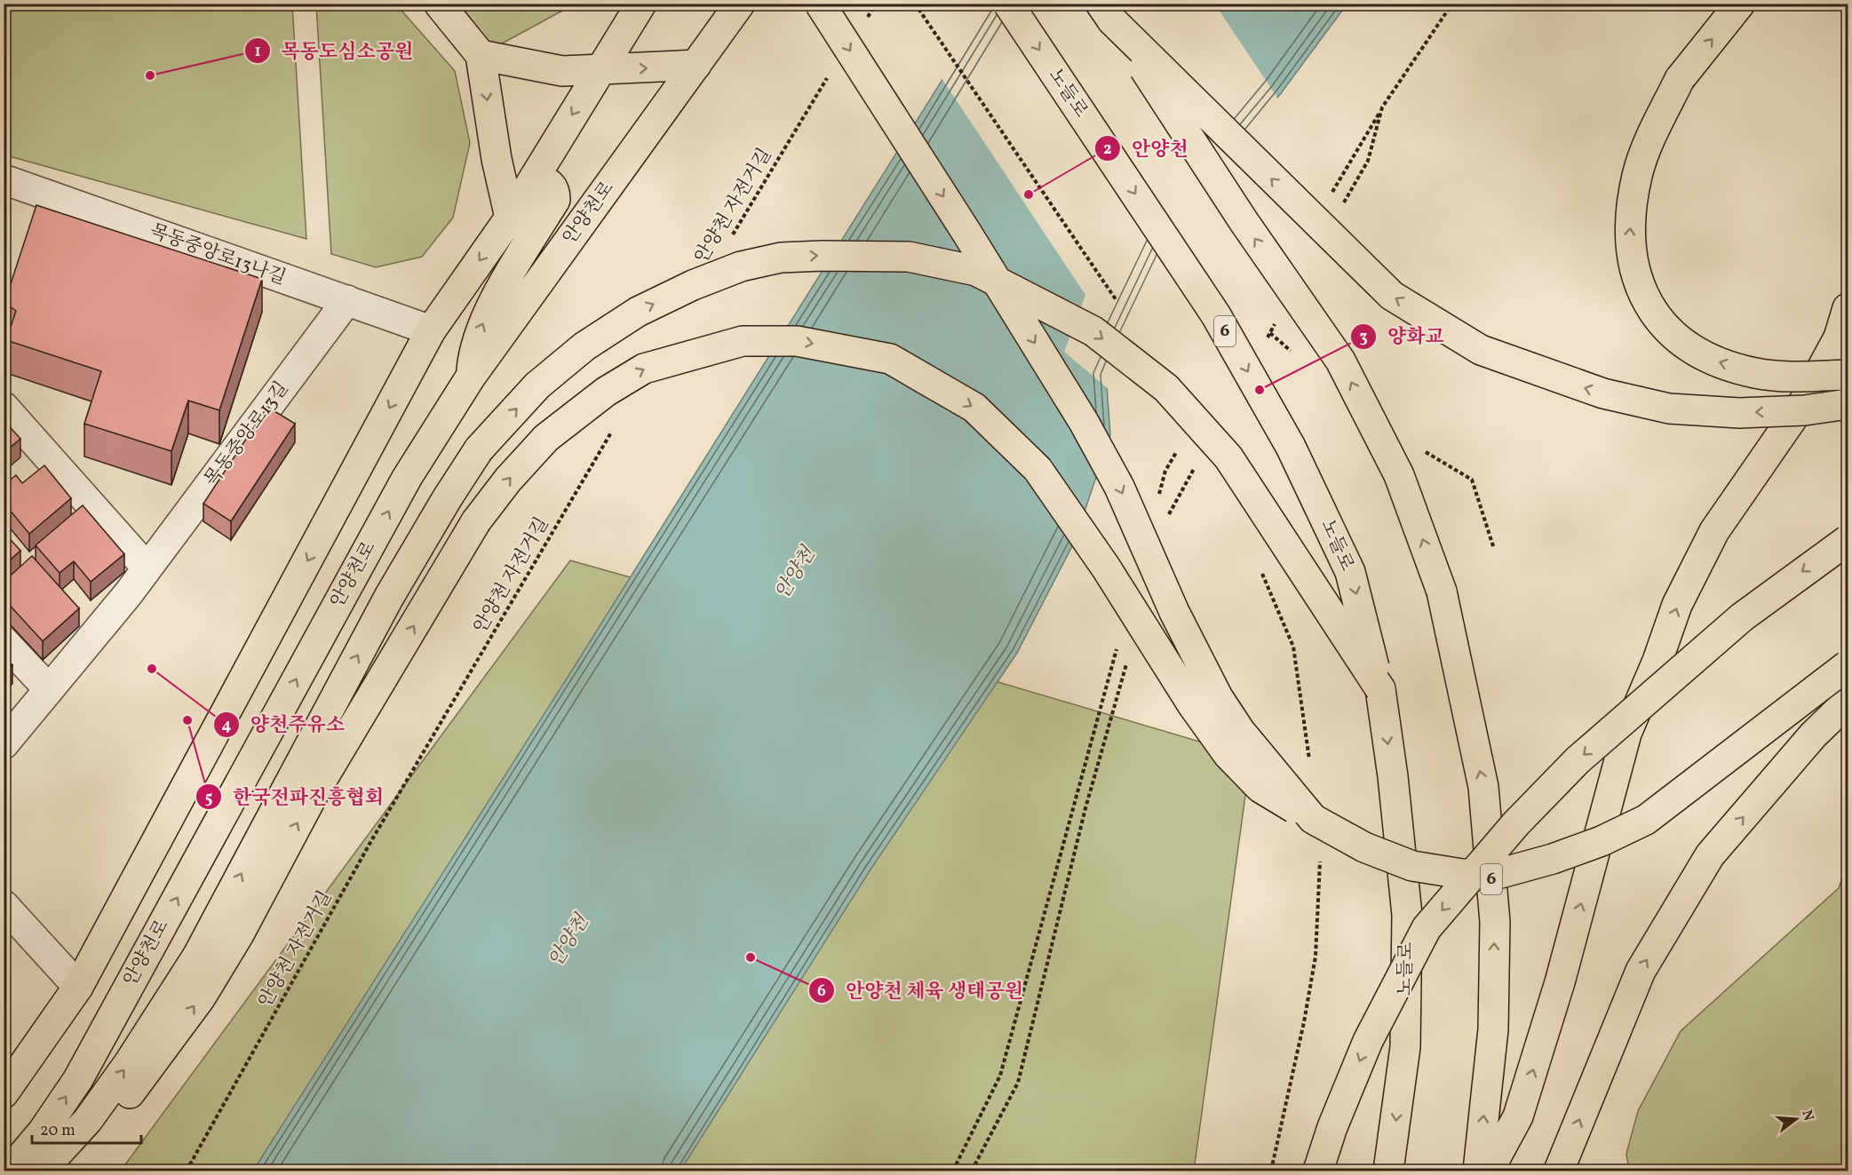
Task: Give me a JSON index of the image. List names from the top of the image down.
{
  "streets": {
    "main road": ["노들로", "안양천로", "6"],
    "street": ["목동중앙로13나길", "목동중앙로13길"],
    "path": ["안양천 자전거길"]
  },
  "crossings": [
    ["목동중앙로13나길", "목동중앙로13길"]
  ],
  "water": ["안양천"],
  "places": [
    "목동도심소공원",
    "안양천",
    "양화교",
    "양천주유소",
    "한국전파진흥협회",
    "안양천 체육 생태공원"
  ],
  "scale_bar": "20 m",
  "north": "right"
}
